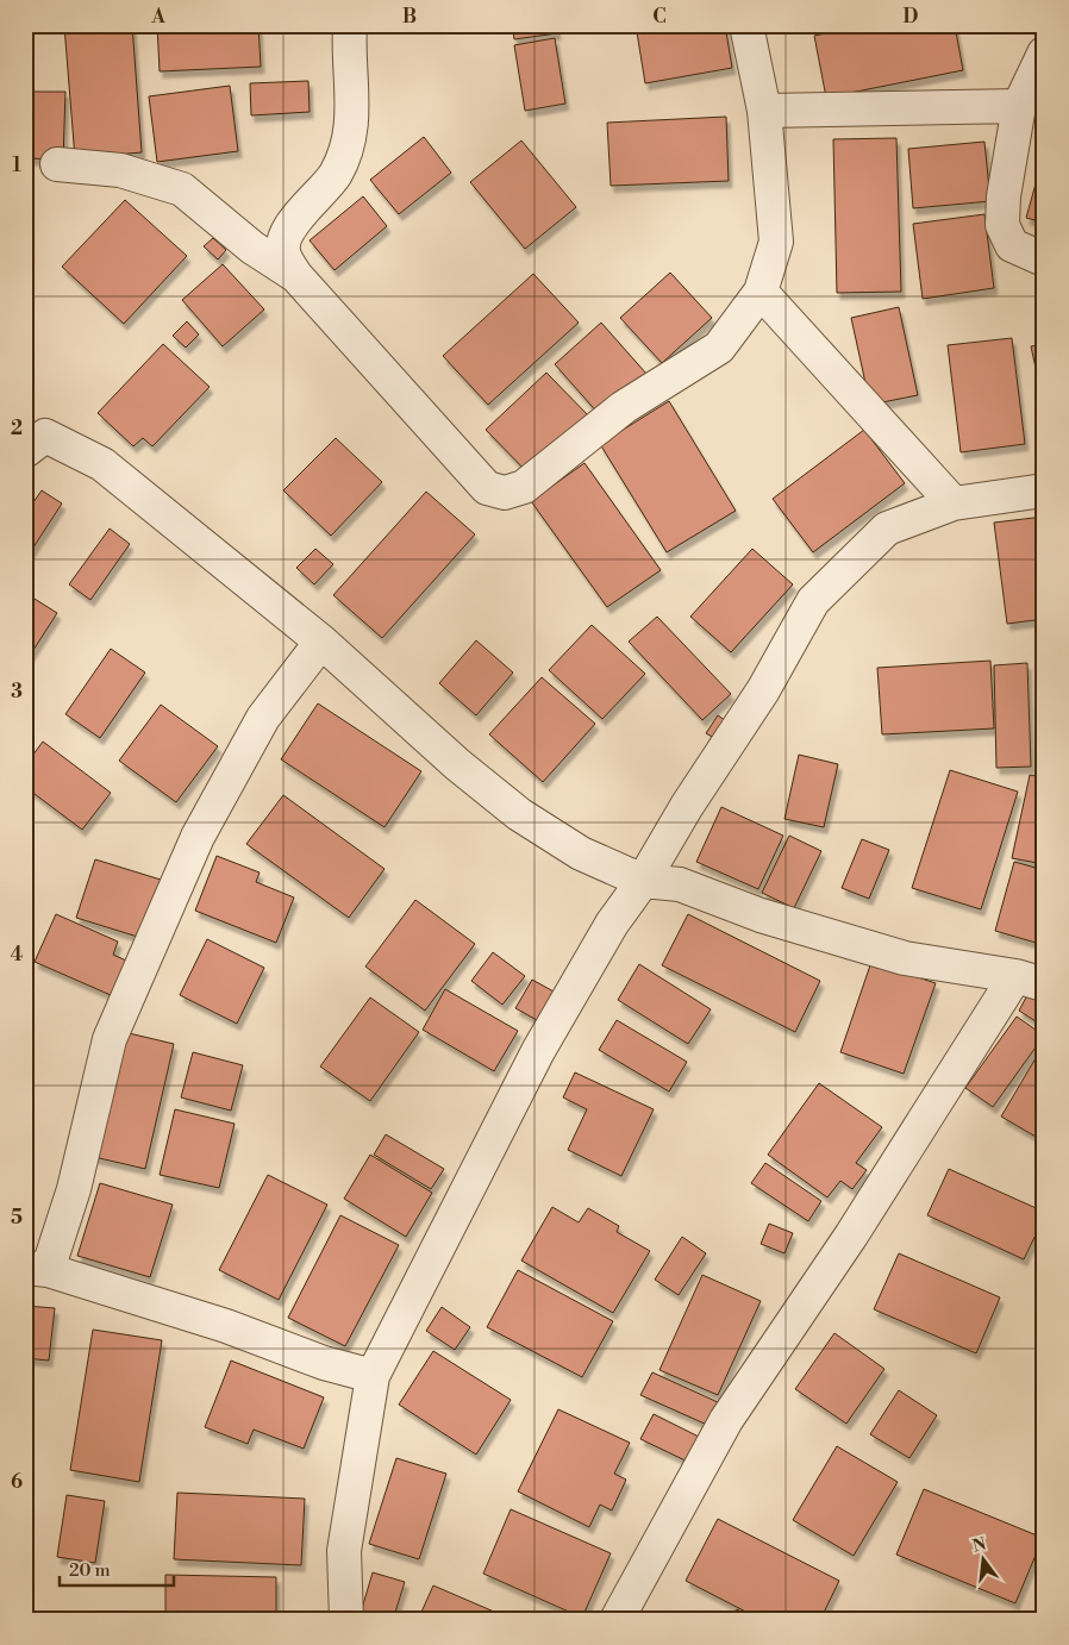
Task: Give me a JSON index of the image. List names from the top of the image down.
{
  "scale_bar": "20 m",
  "north": "top",
  "grid": {
    "columns": [
      "A",
      "B",
      "C",
      "D"
    ],
    "rows": [
      "1",
      "2",
      "3",
      "4",
      "5",
      "6"
    ]
  }
}
